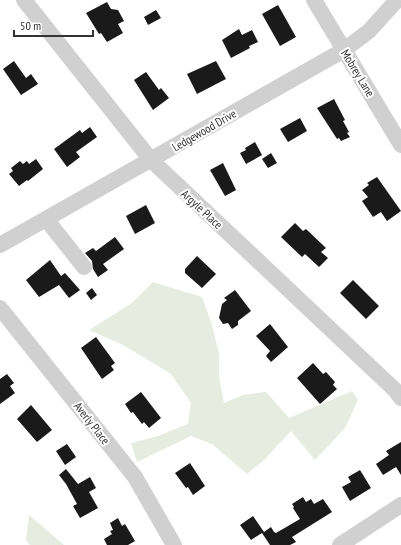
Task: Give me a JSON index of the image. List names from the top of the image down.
{
  "streets": {
    "street": [
      "Mobrey Lane",
      "Ledgewood Drive",
      "Argyle Place",
      "Averly Place"
    ]
  },
  "crossings": [
    ["Mobrey Lane", "Ledgewood Drive"],
    ["Ledgewood Drive", "Argyle Place"]
  ],
  "scale_bar": "50 m"
}
